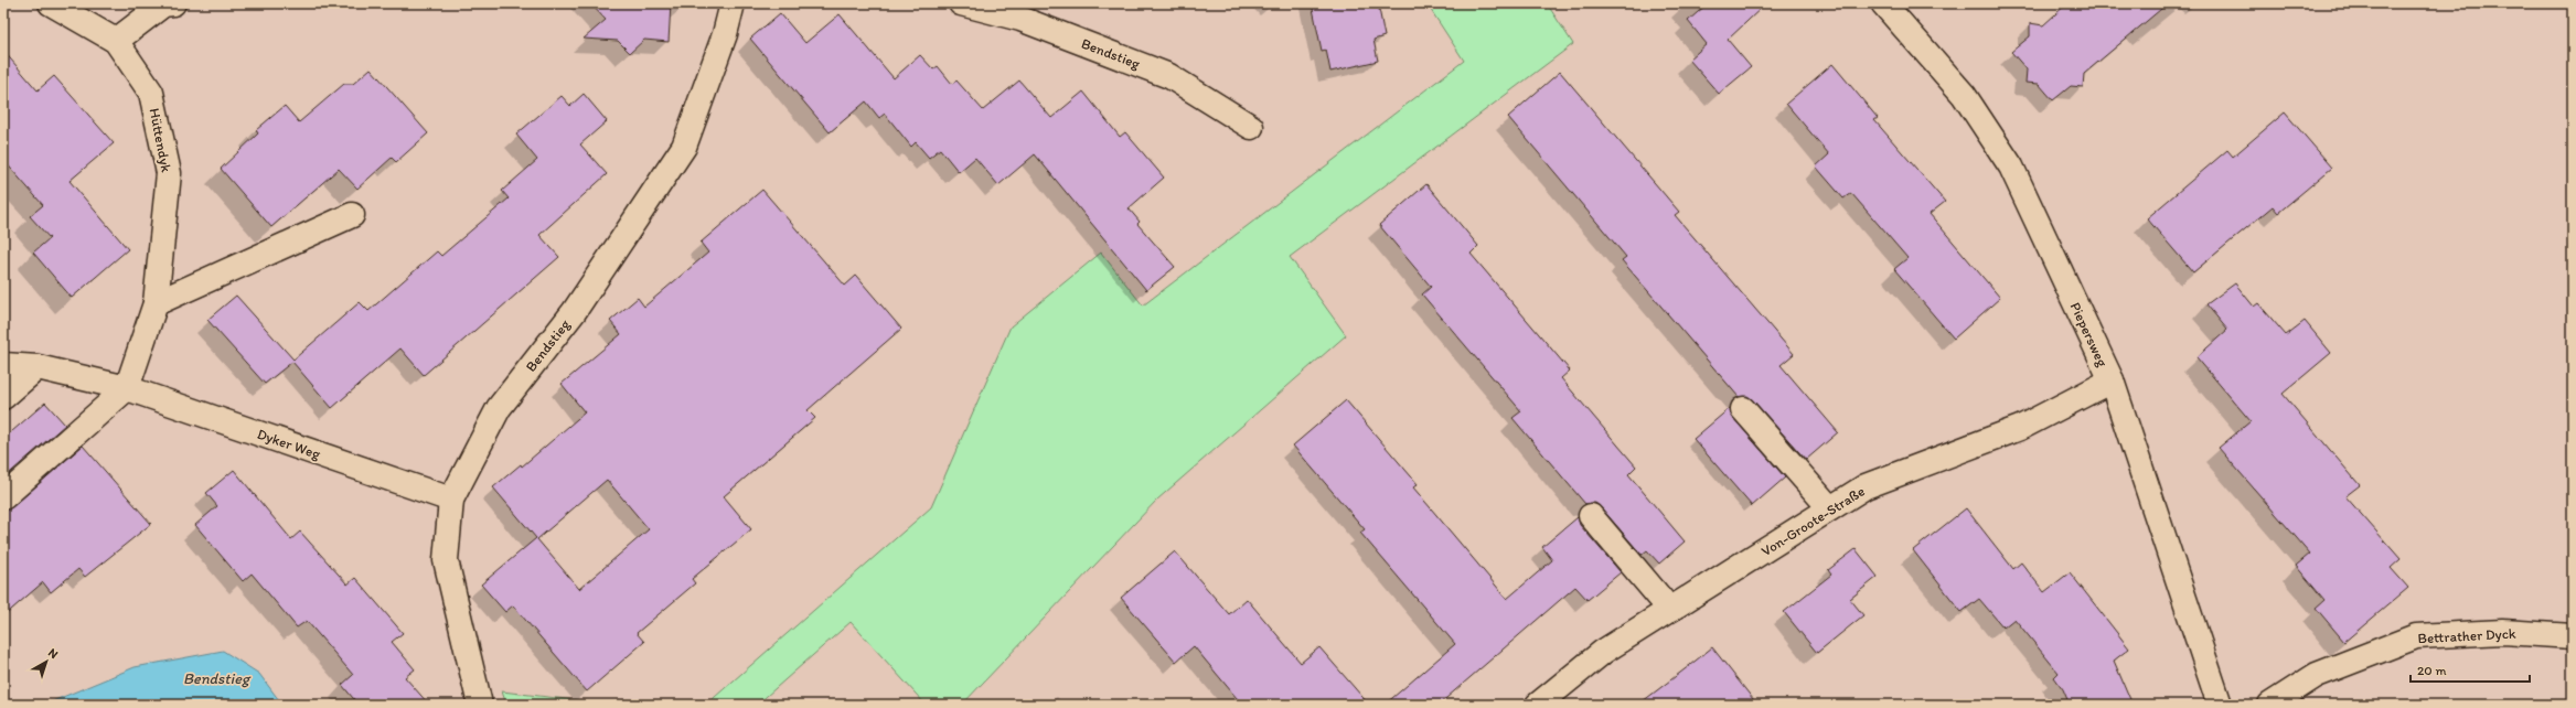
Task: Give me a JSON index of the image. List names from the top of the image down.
{
  "streets": {
    "street": [
      "Bendstieg",
      "Hüttendyk",
      "Piepersweg",
      "Dyker Weg",
      "Von-Groote-Straße",
      "Bettrather Dyck"
    ]
  },
  "crossings": [
    ["Bendstieg", "Dyker Weg"],
    ["Hüttendyk", "Dyker Weg"],
    ["Piepersweg", "Von-Groote-Straße"]
  ],
  "water": ["Bendstieg"],
  "scale_bar": "20 m",
  "north": "top right"
}
